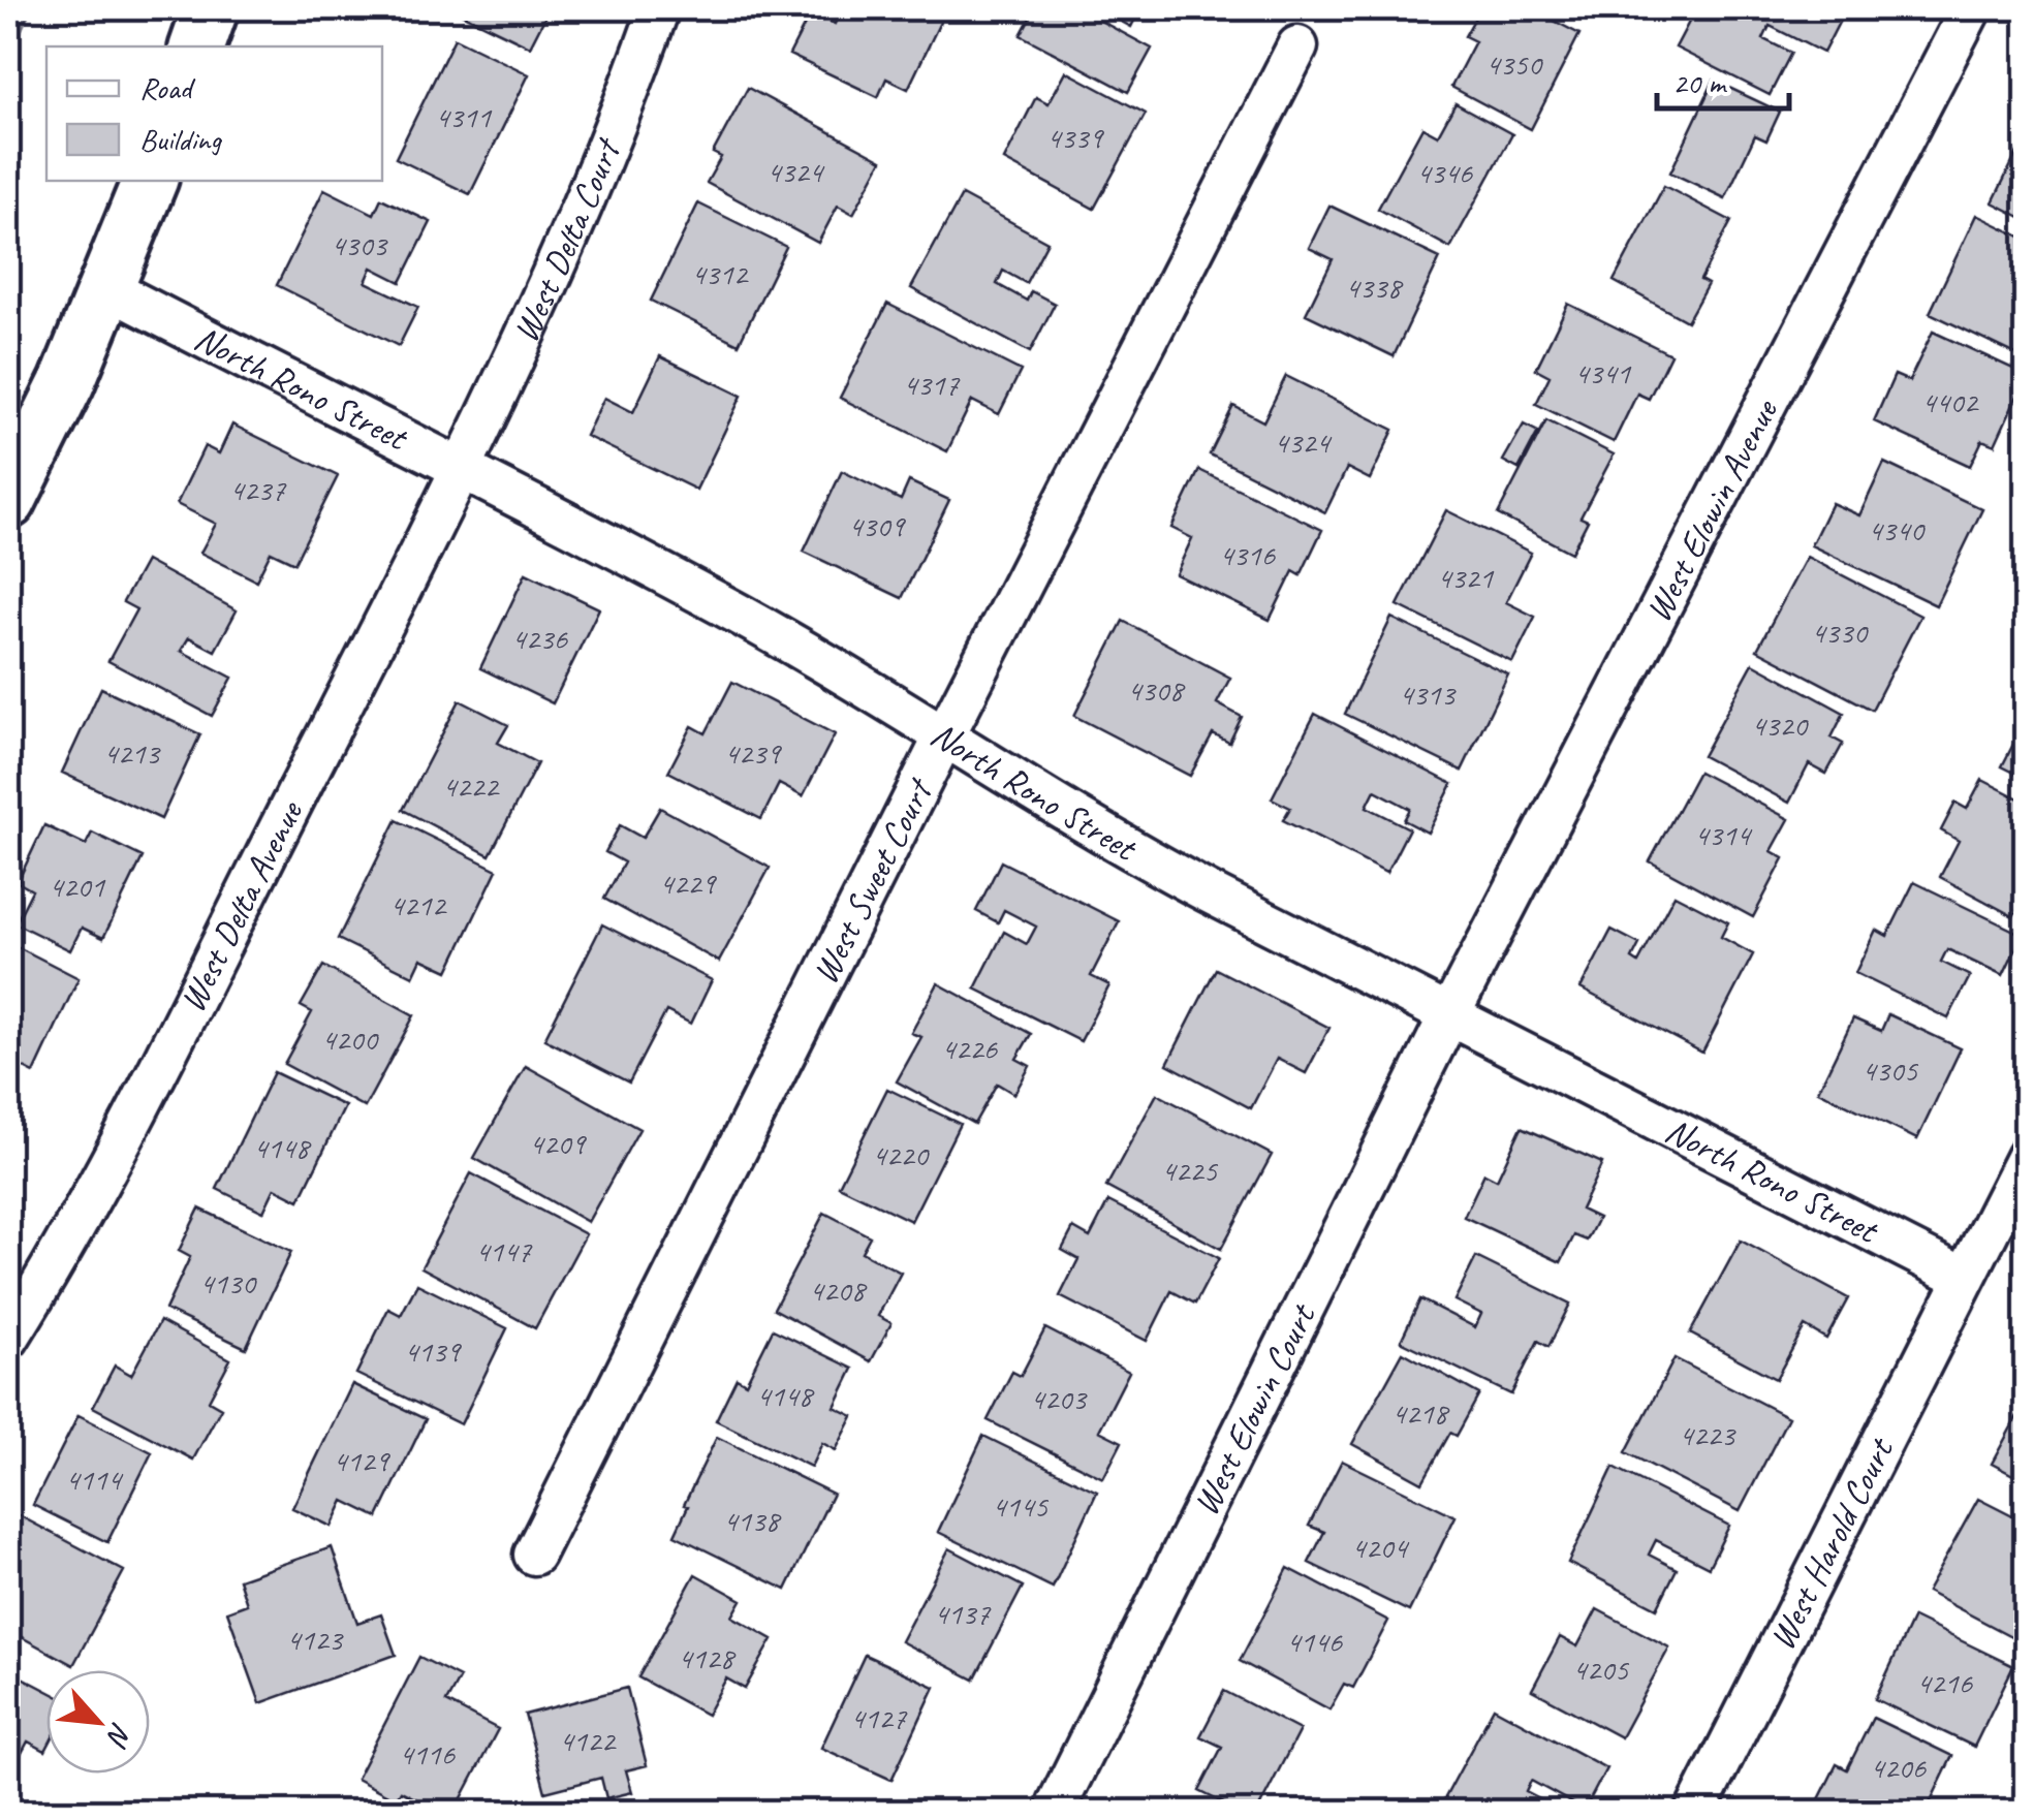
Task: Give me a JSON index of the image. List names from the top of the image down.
{
  "streets": {
    "street": [
      "West Delta Court",
      "North Rono Street",
      "West Elowin Avenue",
      "West Sweet Court",
      "West Delta Avenue",
      "West Elowin Court",
      "West Harold Court"
    ]
  },
  "crossings": [
    ["West Delta Court", "North Rono Street"],
    ["West Delta Court", "West Delta Avenue"],
    ["North Rono Street", "West Elowin Avenue"],
    ["North Rono Street", "West Sweet Court"],
    ["North Rono Street", "West Delta Avenue"],
    ["North Rono Street", "West Elowin Court"],
    ["North Rono Street", "West Harold Court"],
    ["West Elowin Avenue", "West Elowin Court"]
  ],
  "house_numbers": [
    "4350",
    "4311",
    "4339",
    "4324",
    "4346",
    "4303",
    "4312",
    "4338",
    "4341",
    "4317",
    "4402",
    "4324",
    "4237",
    "4309",
    "4340",
    "4316",
    "4321",
    "4330",
    "4236",
    "4308",
    "4313",
    "4320",
    "4213",
    "4239",
    "4222",
    "4314",
    "4229",
    "4201",
    "4212",
    "4200",
    "4226",
    "4305",
    "4209",
    "4148",
    "4220",
    "4225",
    "4147",
    "4130",
    "4208",
    "4139",
    "4148",
    "4203",
    "4218",
    "4223",
    "4129",
    "4114",
    "4145",
    "4138",
    "4204",
    "4137",
    "4123",
    "4146",
    "4128",
    "4205",
    "4216",
    "4127",
    "4122",
    "4116",
    "4206"
  ],
  "legend": ["Road", "Building"],
  "scale_bar": "20 m",
  "north": "bottom right"
}
